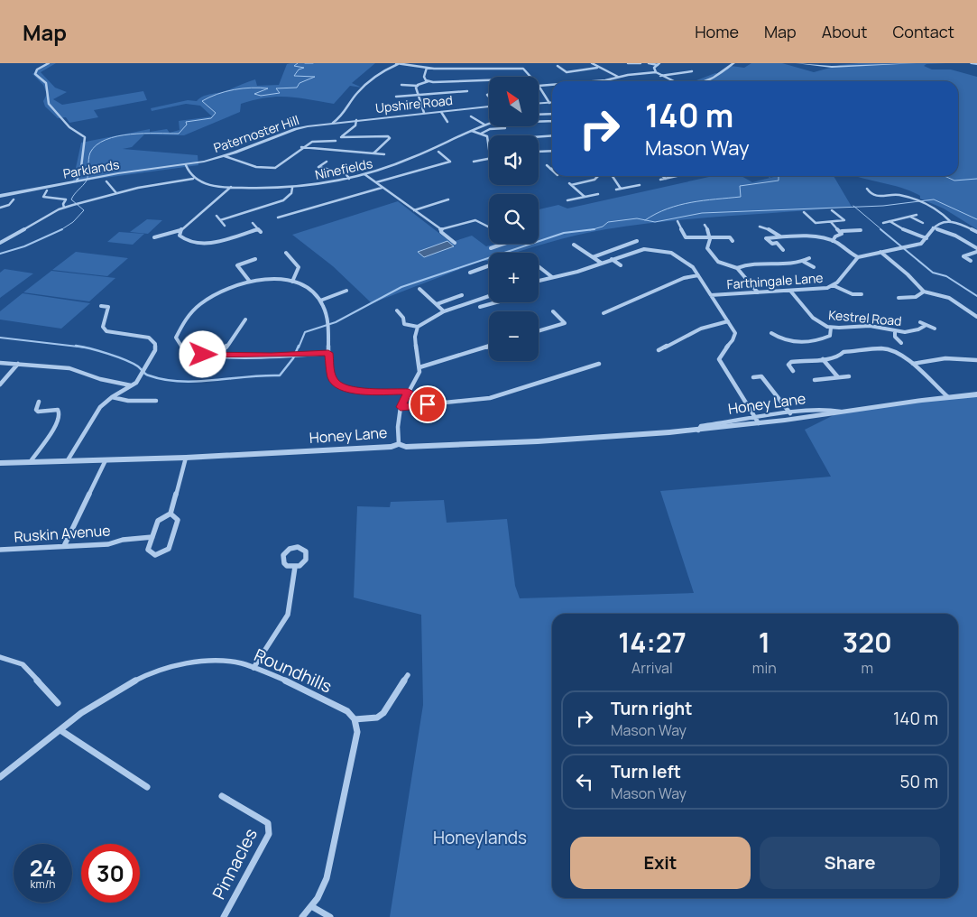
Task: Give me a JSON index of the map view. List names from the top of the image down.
{
  "streets": {
    "street": [
      "Upshire Road",
      "Paternoster Hill",
      "Parklands",
      "Ninefields",
      "Farthingale Lane",
      "Kestrel Road",
      "Honey Lane",
      "Ruskin Avenue",
      "Roundhills",
      "Pinnacles"
    ]
  },
  "crossings": [
    ["Upshire Road", "Paternoster Hill"],
    ["Paternoster Hill", "Parklands"],
    ["Farthingale Lane", "Kestrel Road"]
  ],
  "parks": ["Honeylands"],
  "north": "top left",
  "page": {
    "header": "Map",
    "nav": [
      "Home",
      "Map",
      "About",
      "Contact"
    ],
    "map_buttons": ["+", "−"],
    "turn": ["140 m", "Mason Way"],
    "eta": [
      "14:27",
      "Arrival",
      "1",
      "min",
      "320",
      "m"
    ],
    "list": [
      {
        "name": "Turn right",
        "note": "Mason Way",
        "value": "140 m"
      },
      {
        "name": "Turn left",
        "note": "Mason Way",
        "value": "50 m"
      }
    ],
    "buttons": ["Exit", "Share"],
    "speed": "24 km/h",
    "limit": "30"
  }
}
